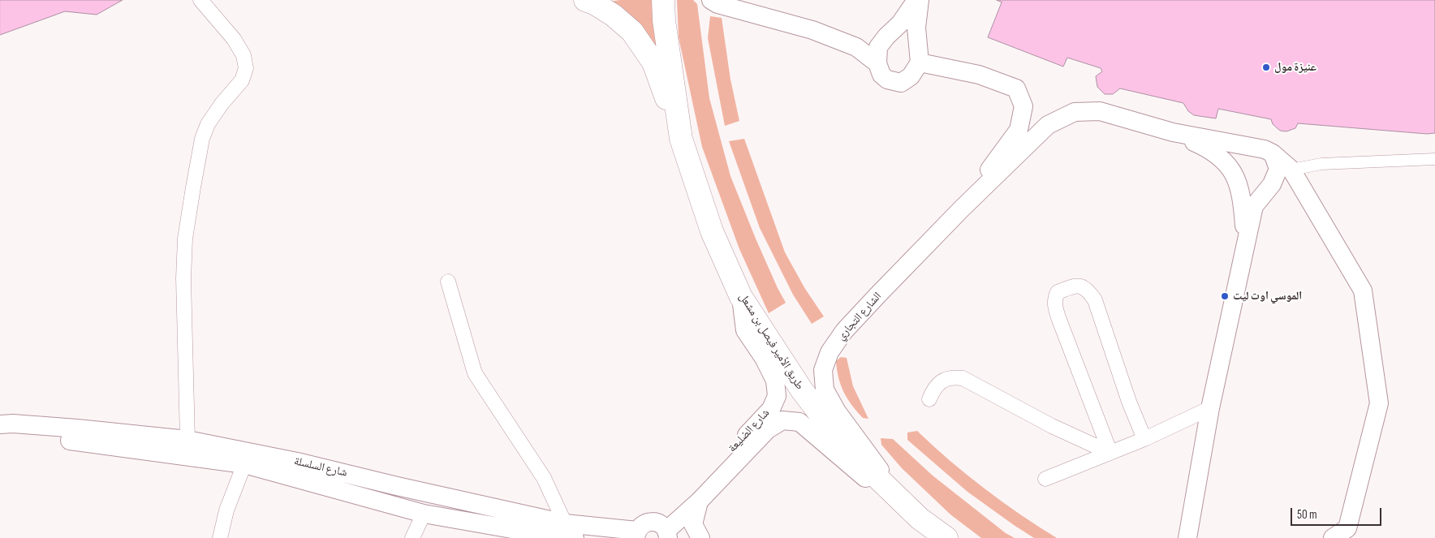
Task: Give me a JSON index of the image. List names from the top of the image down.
{
  "streets": {
    "highway": ["طريق الأمير فيصل بن مشعل"],
    "street": ["الشارع التجاري", "شارع الضليعة", "شارع السلسلة"]
  },
  "crossings": [
    ["الشارع التجاري", "طريق الأمير فيصل بن مشعل"],
    ["طريق الأمير فيصل بن مشعل", "شارع الضليعة"]
  ],
  "places": ["عنيزة مول", "الموسي اوت ليت"],
  "scale_bar": "50 m"
}
